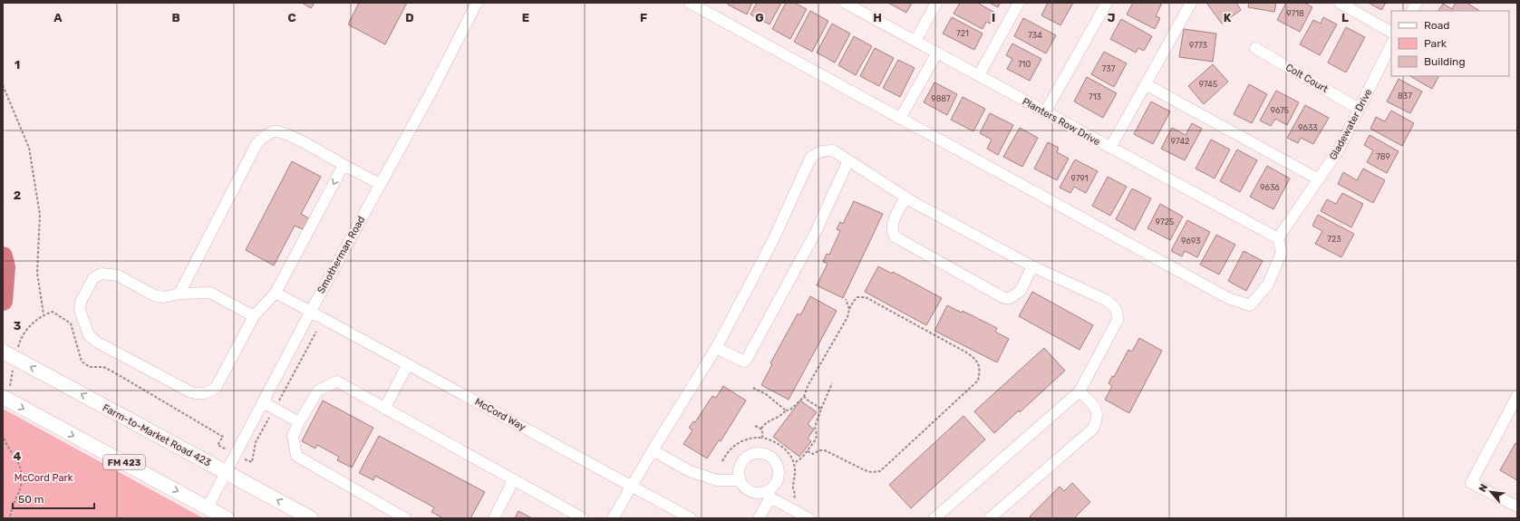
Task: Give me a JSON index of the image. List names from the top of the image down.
{
  "streets": {
    "main road": ["Farm-to-Market Road 423", "FM 423"],
    "street": [
      "Colt Court",
      "Planters Row Drive",
      "Gladewater Drive",
      "Smotherman Road",
      "McCord Way"
    ]
  },
  "crossings": [
    ["Colt Court", "Gladewater Drive"],
    ["Planters Row Drive", "Gladewater Drive"],
    ["Smotherman Road", "McCord Way"],
    ["Smotherman Road", "Farm-to-Market Road 423"],
    ["Smotherman Road", "FM 423"]
  ],
  "parks": ["McCord Park"],
  "house_numbers": [
    "9718",
    "721",
    "734",
    "9773",
    "710",
    "737",
    "9745",
    "837",
    "713",
    "9887",
    "9675",
    "9633",
    "9742",
    "789",
    "9791",
    "9636",
    "9725",
    "723",
    "9693"
  ],
  "legend": ["Road", "Park", "Building"],
  "scale_bar": "50 m",
  "north": "top left",
  "grid": {
    "columns": [
      "A",
      "B",
      "C",
      "D",
      "E",
      "F",
      "G",
      "H",
      "I",
      "J",
      "K",
      "L"
    ],
    "rows": [
      "1",
      "2",
      "3",
      "4"
    ]
  }
}
